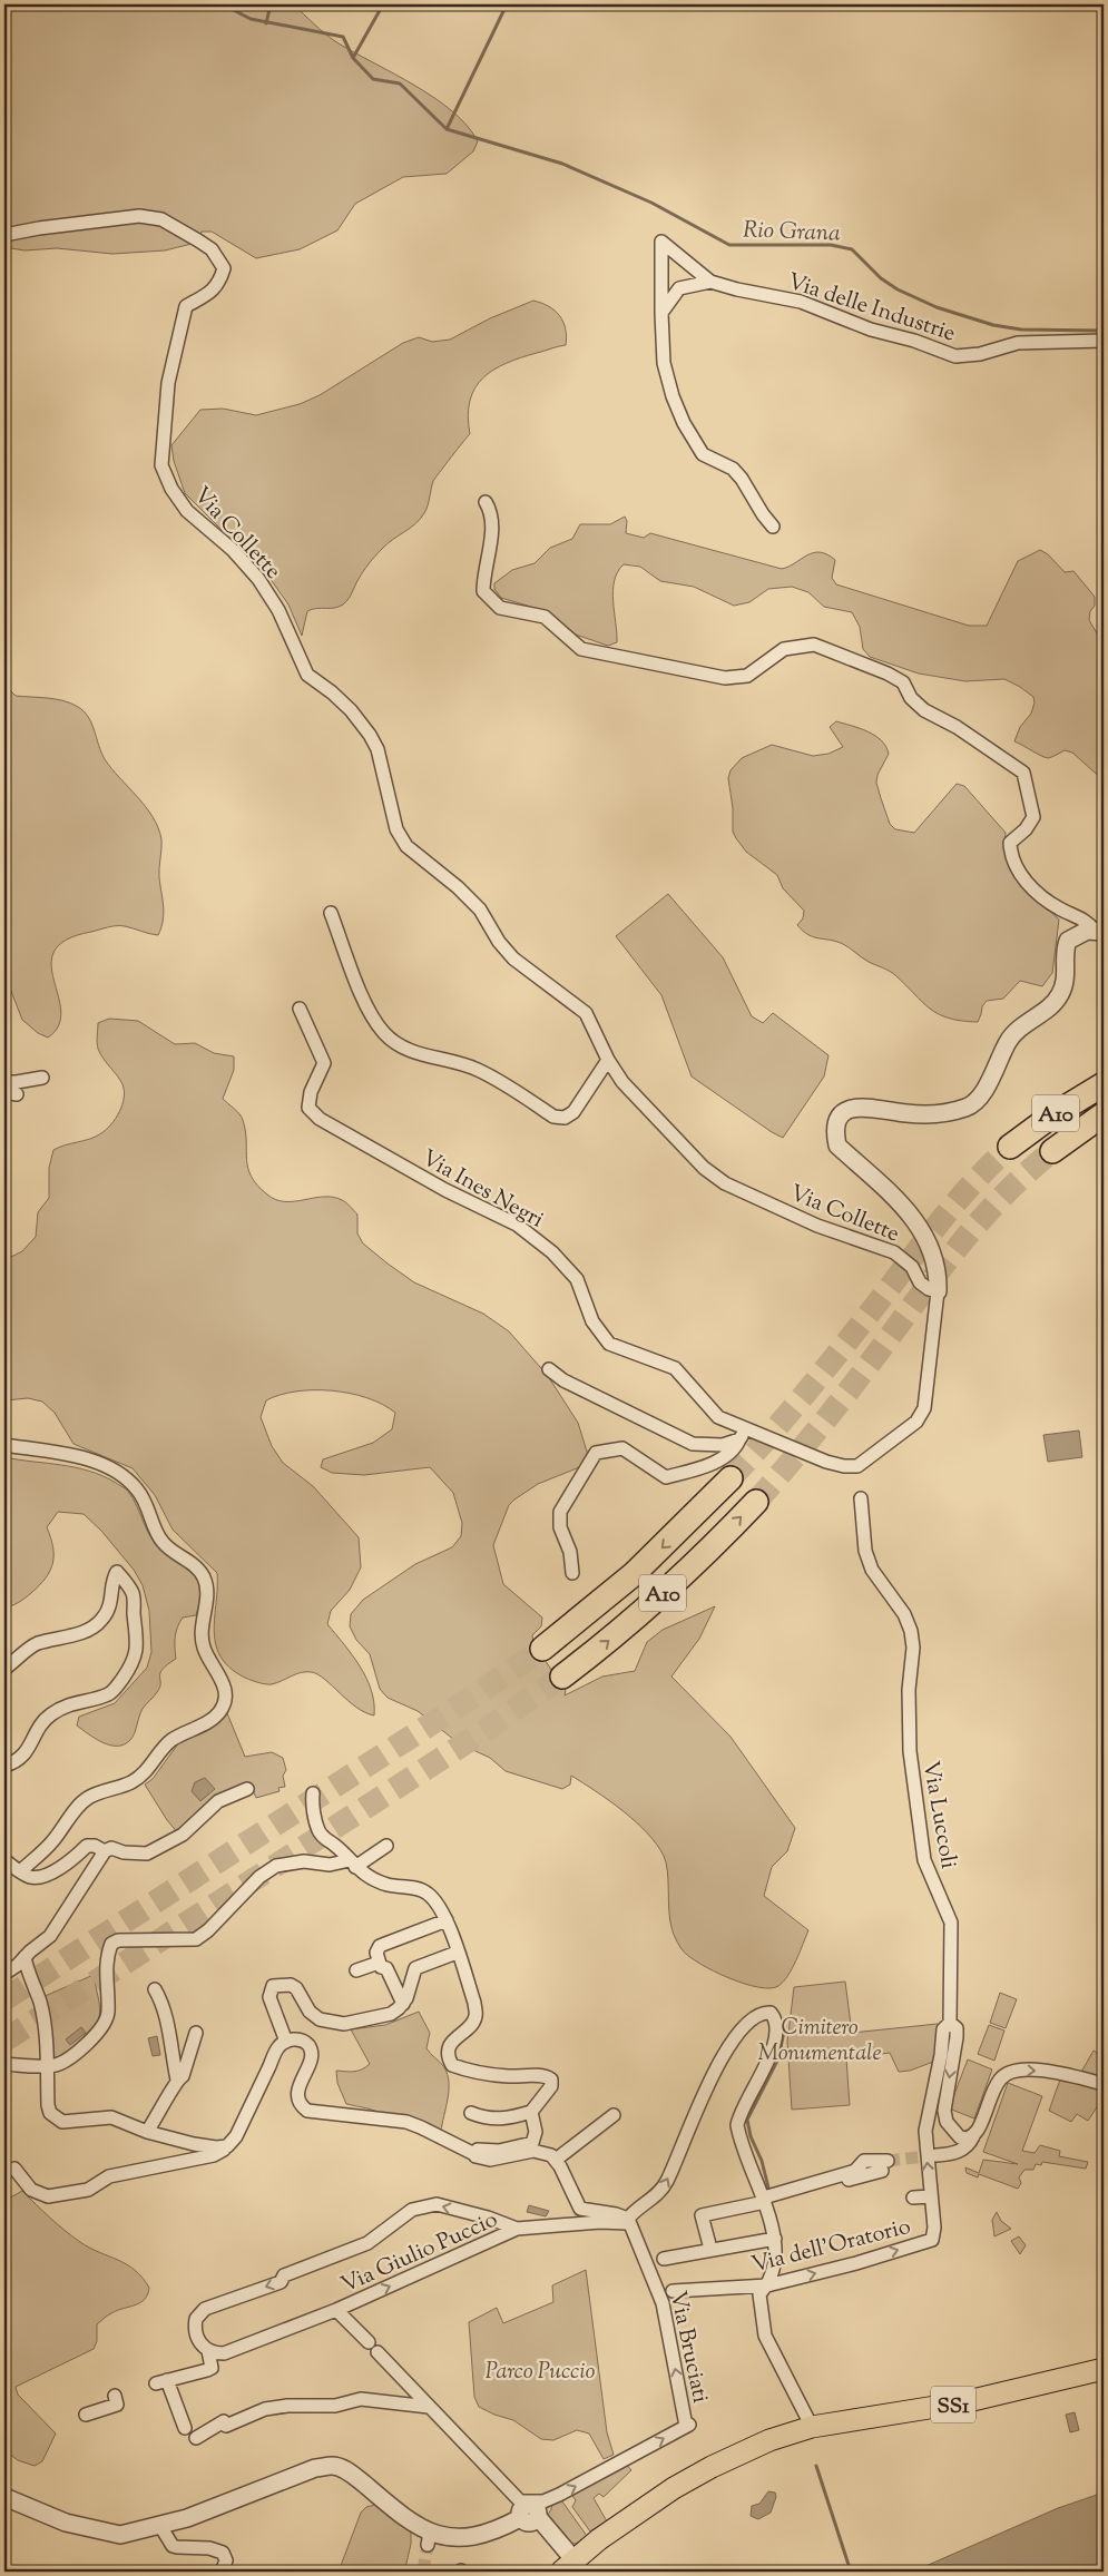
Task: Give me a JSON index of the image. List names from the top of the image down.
{
  "streets": {
    "highway": ["A10"],
    "main road": ["SS1"],
    "street": [
      "Via delle Industrie",
      "Via Collette",
      "Via Ines Negri",
      "Via Luccoli",
      "Via dell'Oratorio",
      "Via Giulio Puccio",
      "Via Bruciati"
    ]
  },
  "crossings": [
    ["Via Collette", "Via Ines Negri"],
    ["Via Luccoli", "Via dell'Oratorio"]
  ],
  "one_way": ["Via Giulio Puccio"],
  "water": ["Rio Grana"],
  "parks": ["Cimitero Monumentale", "Parco Puccio"]
}
